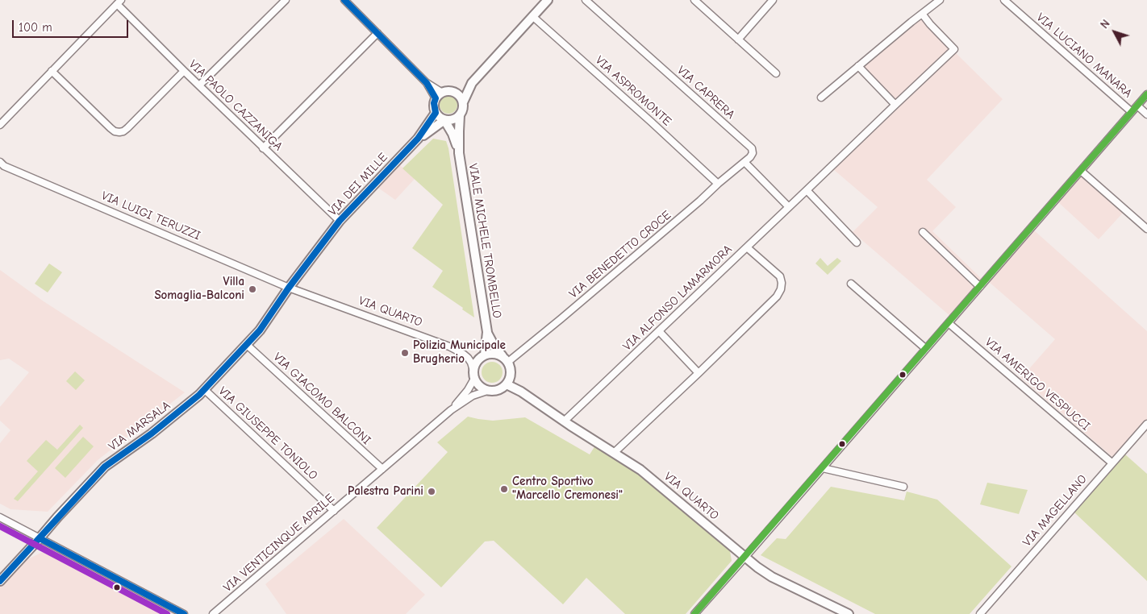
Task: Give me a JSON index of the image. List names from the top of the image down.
{
  "streets": {
    "main road": [
      "VIA DEI MILLE",
      "VIALE MICHELE TROMBELLO",
      "VIA QUARTO",
      "VIA MARSALA"
    ],
    "street": [
      "VIA LUCIANO MANARA",
      "VIA ASPROMONTE",
      "VIA CAPRERA",
      "VIA PAOLO CAZZANIGA",
      "VIA LUIGI TERUZZI",
      "VIA BENEDETTO CROCE",
      "VIA ALFONSO LAMARMORA",
      "VIA AMERIGO VESPUCCI",
      "VIA GIACOMO BALCONI",
      "VIA GIUSEPPE TONIOLO",
      "VIA MAGELLANO",
      "VIA VENTICINQUE APRILE"
    ]
  },
  "crossings": [
    ["VIA ASPROMONTE", "VIA BENEDETTO CROCE"],
    ["VIA CAPRERA", "VIA BENEDETTO CROCE"],
    ["VIA PAOLO CAZZANIGA", "VIA DEI MILLE"],
    ["VIA DEI MILLE", "VIA LUIGI TERUZZI"],
    ["VIA DEI MILLE", "VIALE MICHELE TROMBELLO"],
    ["VIA DEI MILLE", "VIA QUARTO"],
    ["VIA DEI MILLE", "VIA MARSALA"],
    ["VIA LUIGI TERUZZI", "VIA QUARTO"],
    ["VIA LUIGI TERUZZI", "VIA MARSALA"],
    ["VIALE MICHELE TROMBELLO", "VIA BENEDETTO CROCE"],
    ["VIALE MICHELE TROMBELLO", "VIA QUARTO"],
    ["VIALE MICHELE TROMBELLO", "VIA VENTICINQUE APRILE"],
    ["VIA BENEDETTO CROCE", "VIA QUARTO"],
    ["VIA BENEDETTO CROCE", "VIA VENTICINQUE APRILE"],
    ["VIA ALFONSO LAMARMORA", "VIA QUARTO"],
    ["VIA QUARTO", "VIA MARSALA"],
    ["VIA QUARTO", "VIA VENTICINQUE APRILE"],
    ["VIA AMERIGO VESPUCCI", "VIA MAGELLANO"],
    ["VIA GIACOMO BALCONI", "VIA MARSALA"],
    ["VIA GIACOMO BALCONI", "VIA VENTICINQUE APRILE"],
    ["VIA MARSALA", "VIA GIUSEPPE TONIOLO"],
    ["VIA GIUSEPPE TONIOLO", "VIA VENTICINQUE APRILE"]
  ],
  "places": [
    "Villa Somaglia-Balconi",
    "Polizia Municipale Brugherio",
    "Centro Sportivo \"Marcello Cremonesi\"",
    "Palestra Parini"
  ],
  "scale_bar": "100 m",
  "north": "top left"
}
